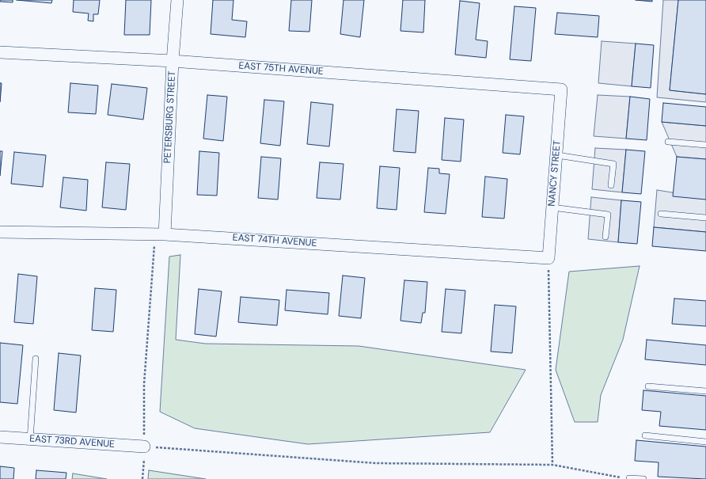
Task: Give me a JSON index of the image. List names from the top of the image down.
{
  "streets": {
    "street": [
      "EAST 75TH AVENUE",
      "PETERSBURG STREET",
      "NANCY STREET",
      "EAST 74TH AVENUE",
      "EAST 73RD AVENUE"
    ]
  },
  "crossings": [
    ["EAST 75TH AVENUE", "PETERSBURG STREET"],
    ["EAST 75TH AVENUE", "NANCY STREET"],
    ["PETERSBURG STREET", "EAST 74TH AVENUE"],
    ["NANCY STREET", "EAST 74TH AVENUE"]
  ]
}
